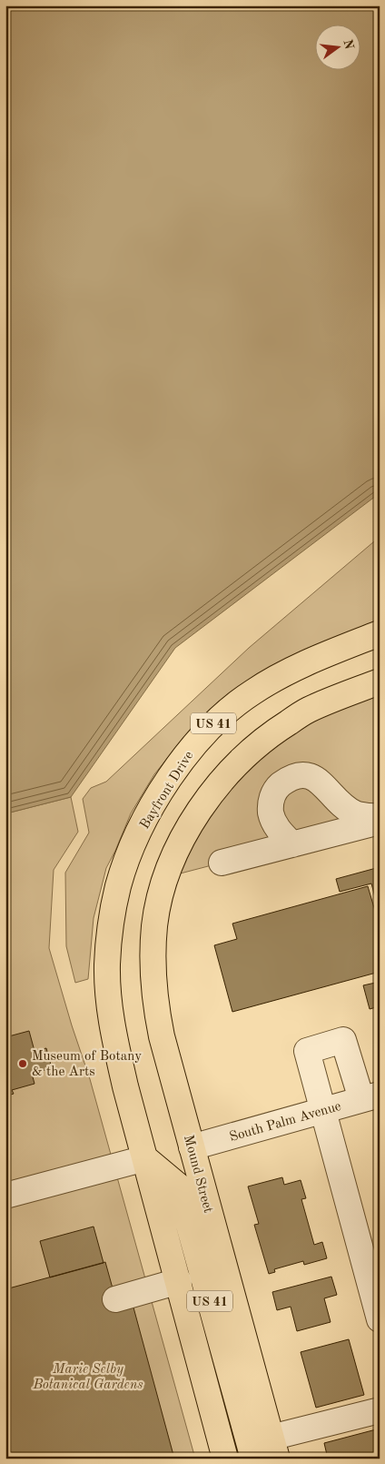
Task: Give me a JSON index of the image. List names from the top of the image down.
{
  "streets": {
    "main road": ["US 41", "Bayfront Drive", "Mound Street"],
    "street": ["South Palm Avenue"]
  },
  "crossings": [
    ["US 41", "Bayfront Drive"],
    ["South Palm Avenue", "Mound Street"]
  ],
  "parks": ["Marie Selby Botanical Gardens"],
  "places": ["Museum of Botany & the Arts"],
  "north": "right"
}
